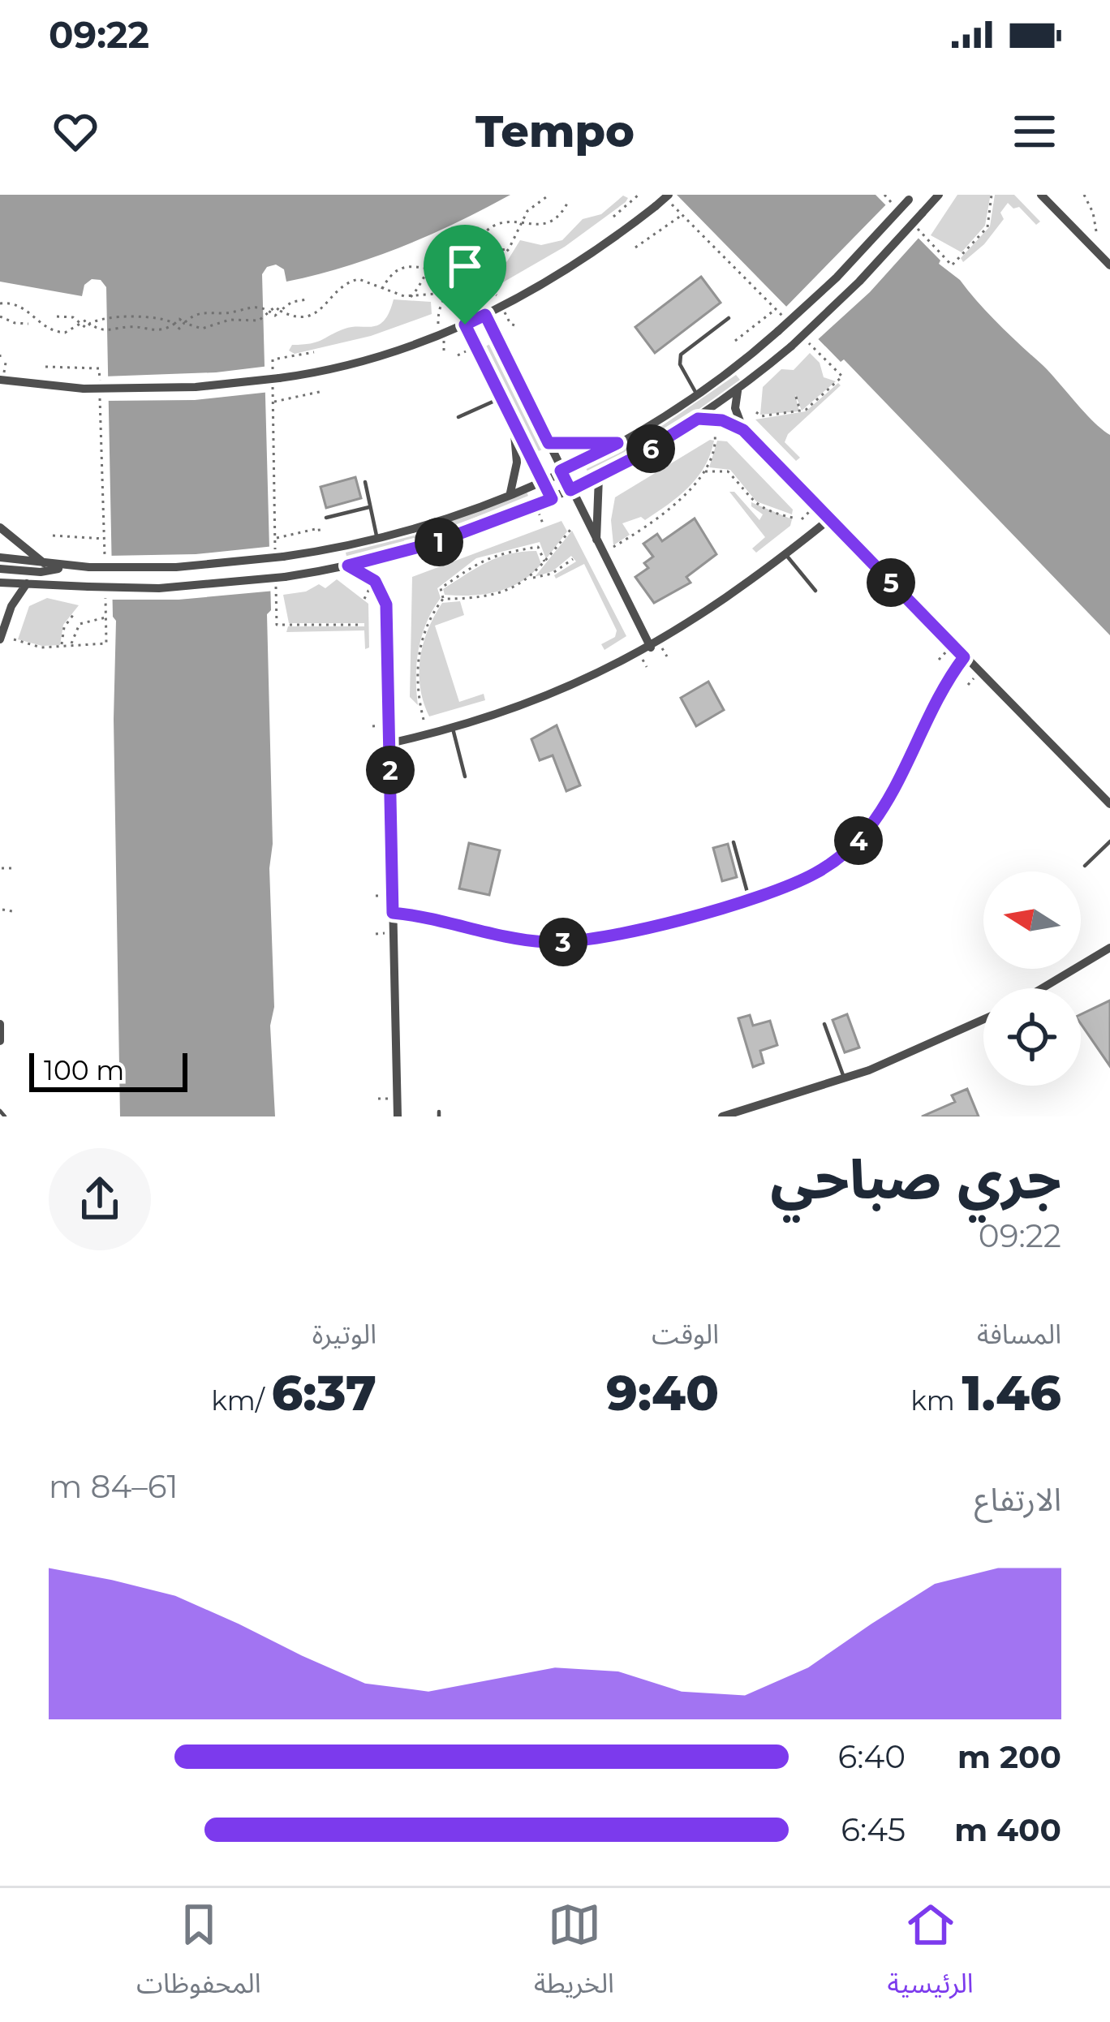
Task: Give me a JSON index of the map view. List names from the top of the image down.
{
  "scale_bar": "100 m",
  "north": "left",
  "page": {
    "status": "09:22",
    "header": "Tempo",
    "pins": [
      "6",
      "1",
      "5",
      "2",
      "4",
      "3"
    ],
    "scale": "100 m",
    "heading": ["جري صباحي", "09:22"],
    "stats": [
      ["المسافة", "1.46 km"],
      ["الوقت", "9:40"],
      ["الوتيرة", "6:37 /km"]
    ],
    "chart": ["الارتفاع", "61–84 m"],
    "list": [
      {
        "name": "200 m",
        "note": "6:40"
      },
      {
        "name": "400 m",
        "note": "6:45"
      }
    ],
    "tabs": ["الرئيسية", "الخريطة", "المحفوظات"]
  }
}
